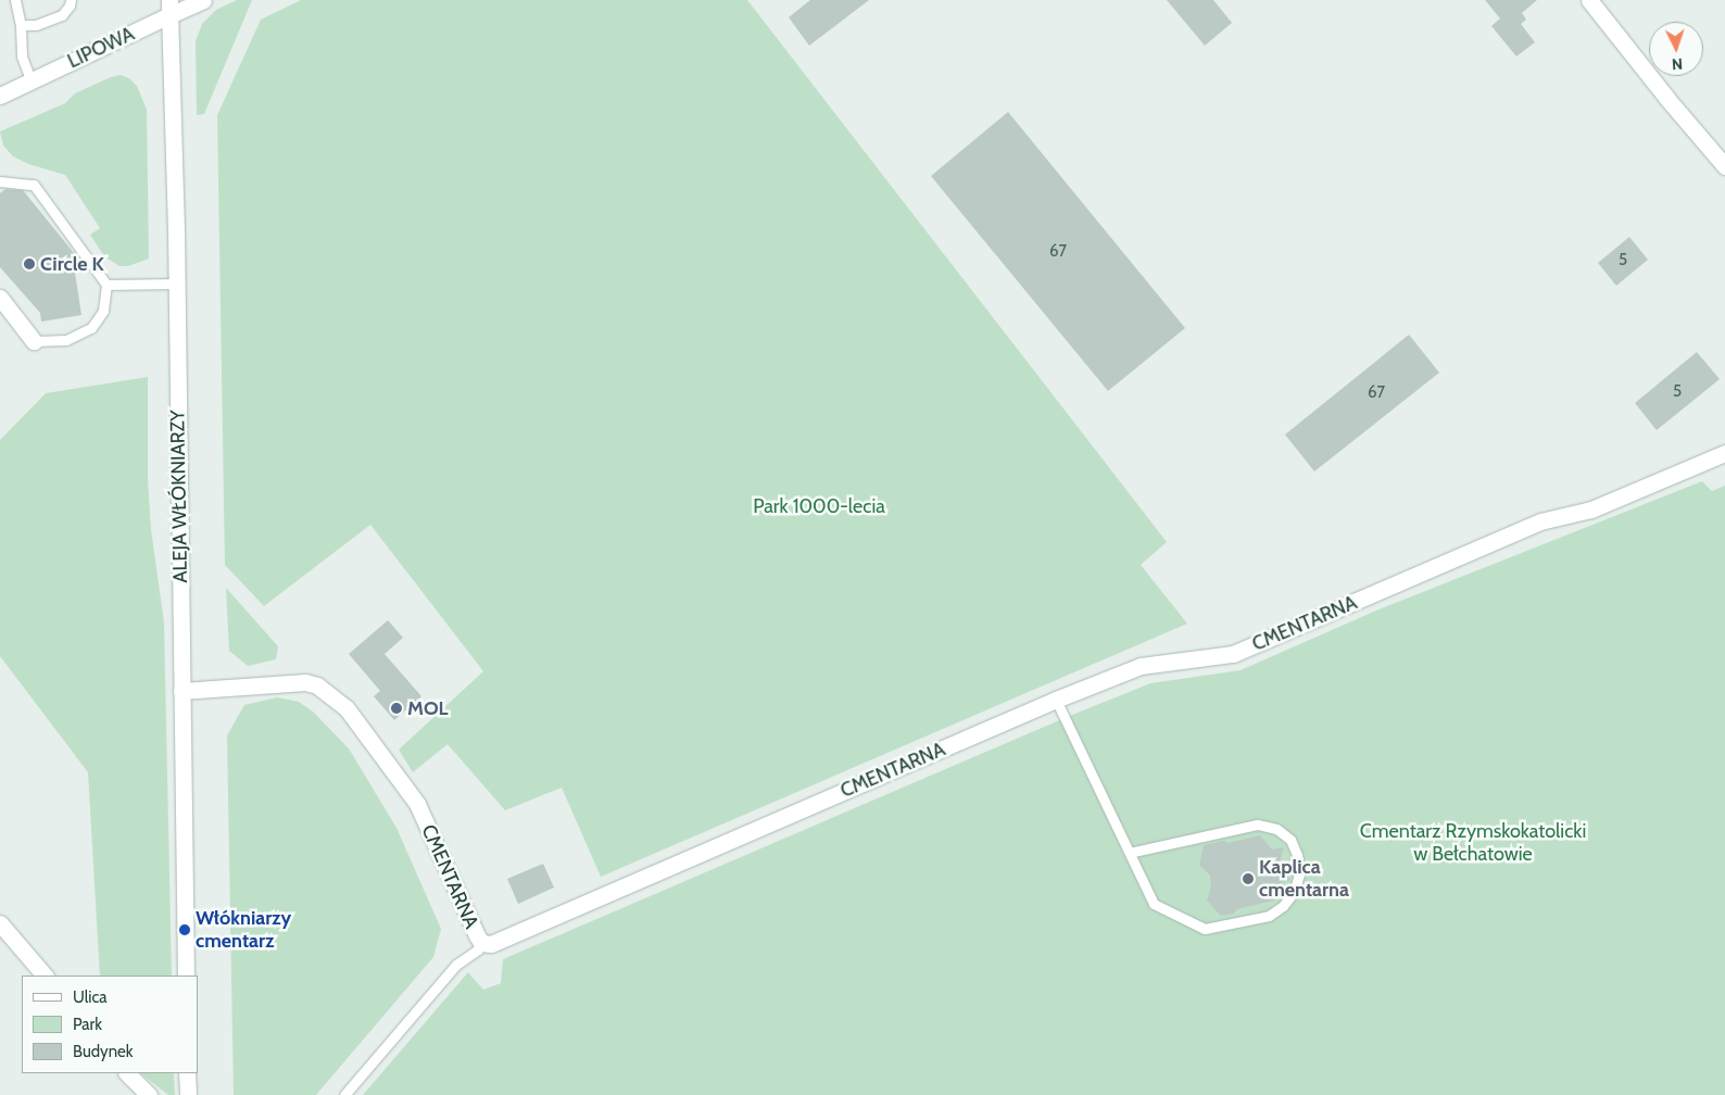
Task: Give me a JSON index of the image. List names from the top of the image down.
{
  "streets": {
    "street": ["LIPOWA", "ALEJA WŁÓKNIARZY", "CMENTARNA"]
  },
  "crossings": [
    ["LIPOWA", "ALEJA WŁÓKNIARZY"],
    ["ALEJA WŁÓKNIARZY", "CMENTARNA"]
  ],
  "parks": ["Park 1000-lecia", "Cmentarz Rzymskokatolicki w Bełchatowie"],
  "places": [
    "Circle K",
    "MOL",
    "Kaplica cmentarna",
    "Włókniarzy cmentarz"
  ],
  "house_numbers": [
    "67",
    "5",
    "5",
    "67"
  ],
  "legend": ["Ulica", "Park", "Budynek"],
  "north": "bottom"
}
